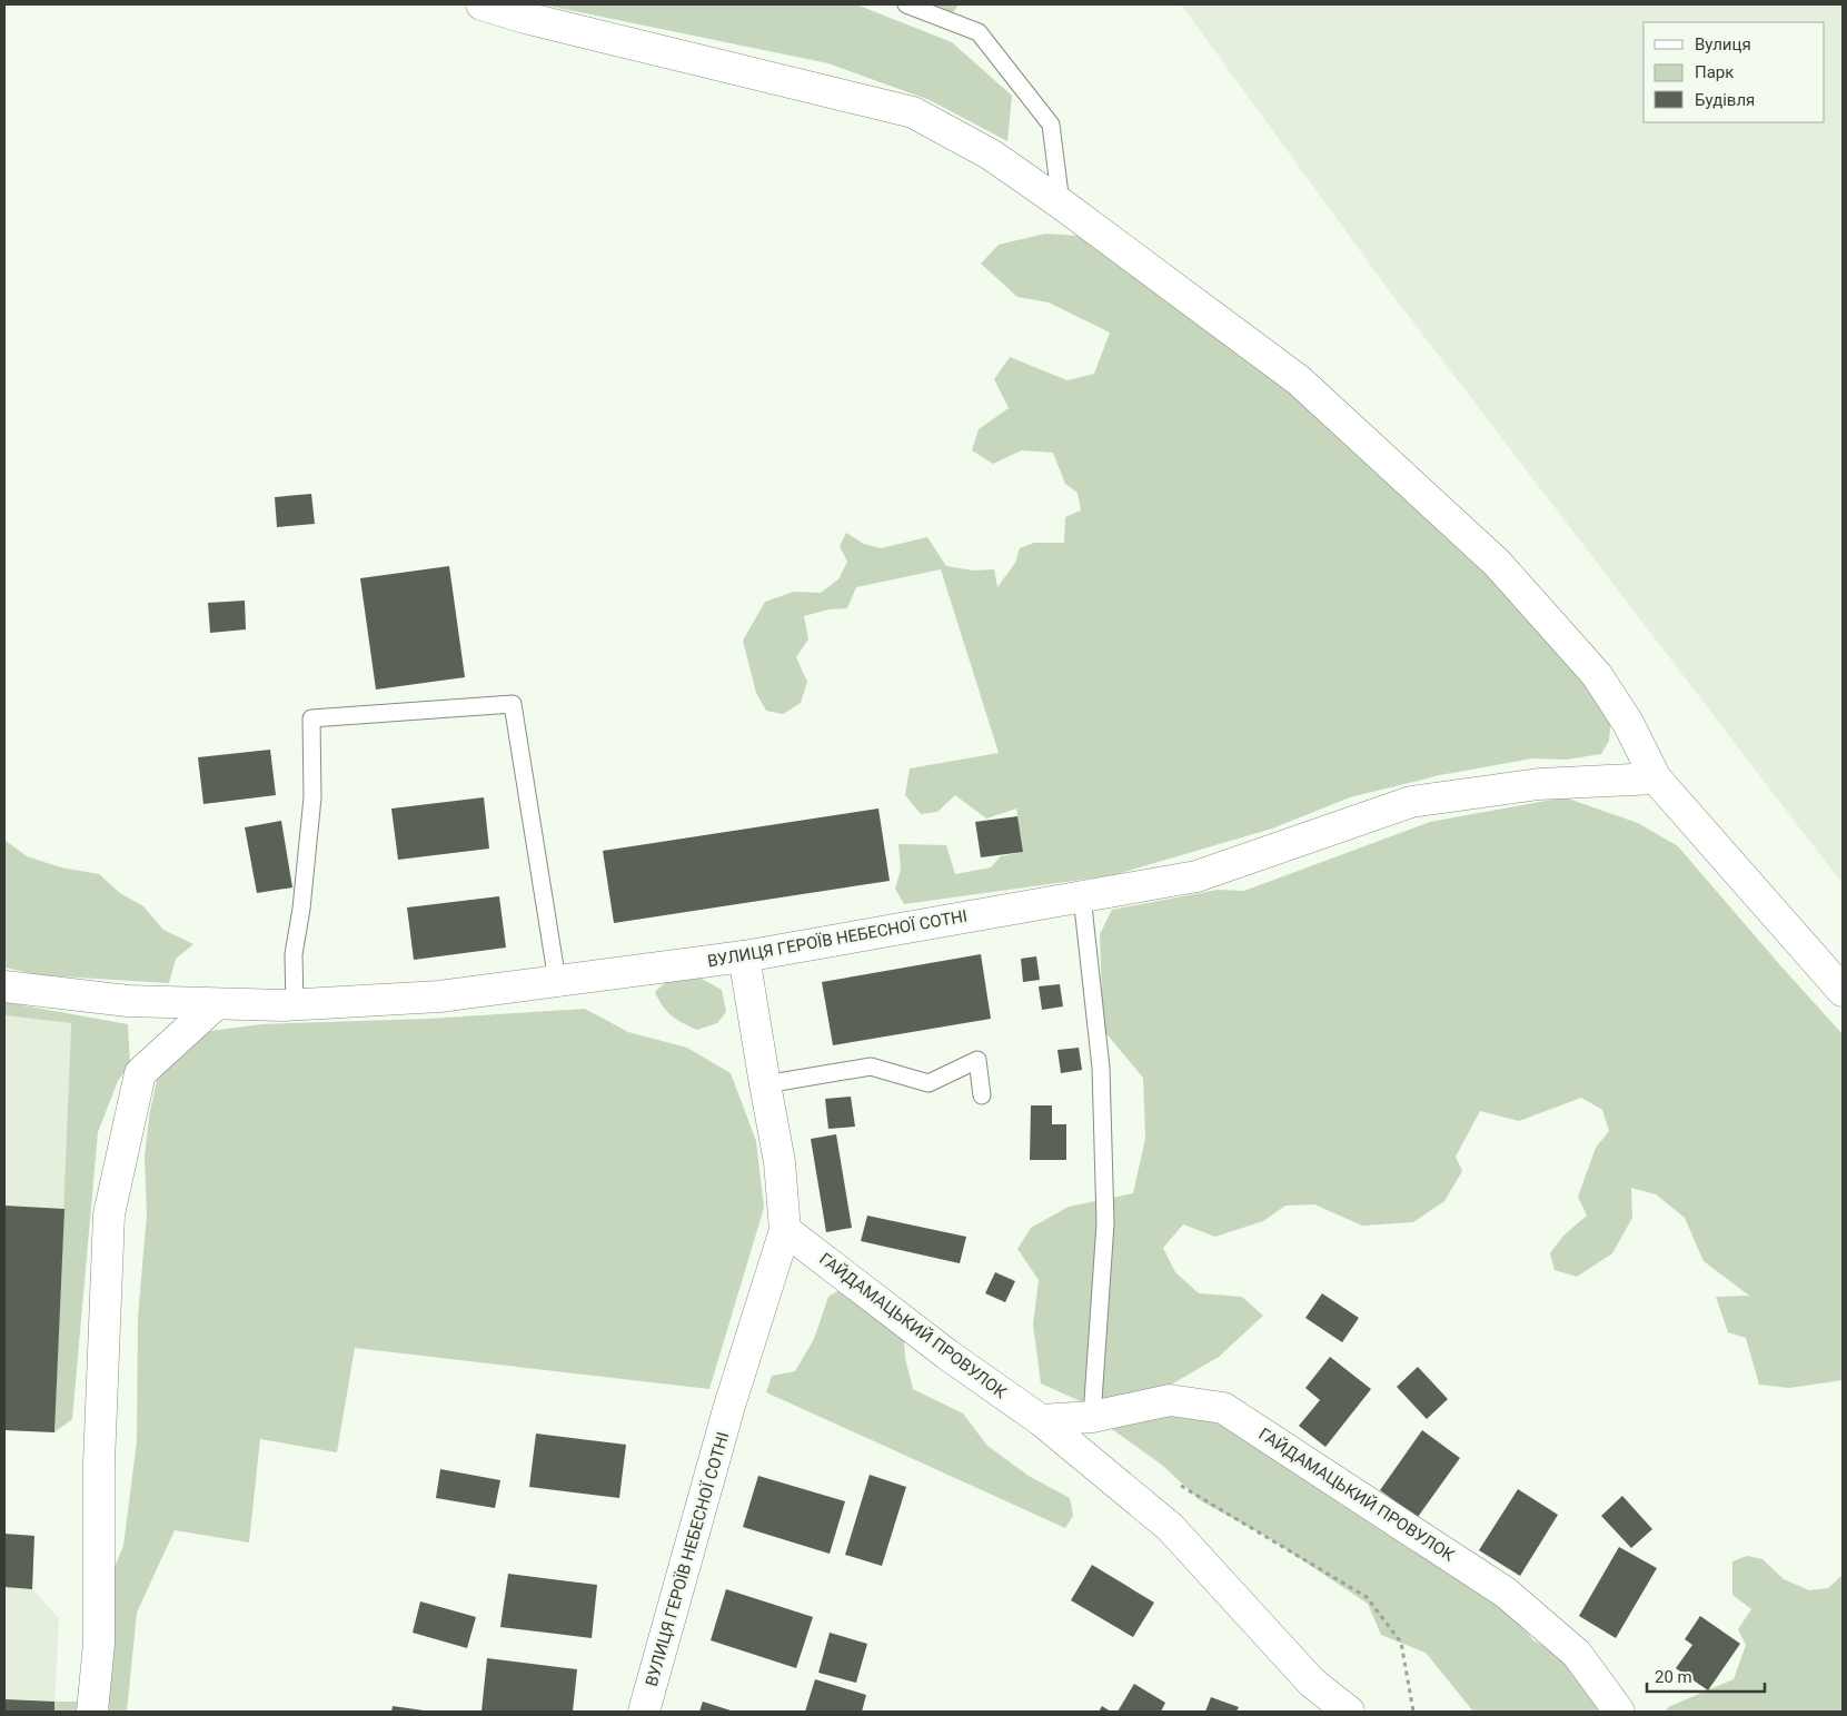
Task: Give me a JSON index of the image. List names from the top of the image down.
{
  "streets": {
    "street": ["ВУЛИЦЯ ГЕРОЇВ НЕБЕСНОЇ СОТНІ", "ГАЙДАМАЦЬКИЙ ПРОВУЛОК"]
  },
  "crossings": [
    ["ВУЛИЦЯ ГЕРОЇВ НЕБЕСНОЇ СОТНІ", "ГАЙДАМАЦЬКИЙ ПРОВУЛОК"]
  ],
  "legend": ["Вулиця", "Парк", "Будівля"],
  "scale_bar": "20 m"
}
